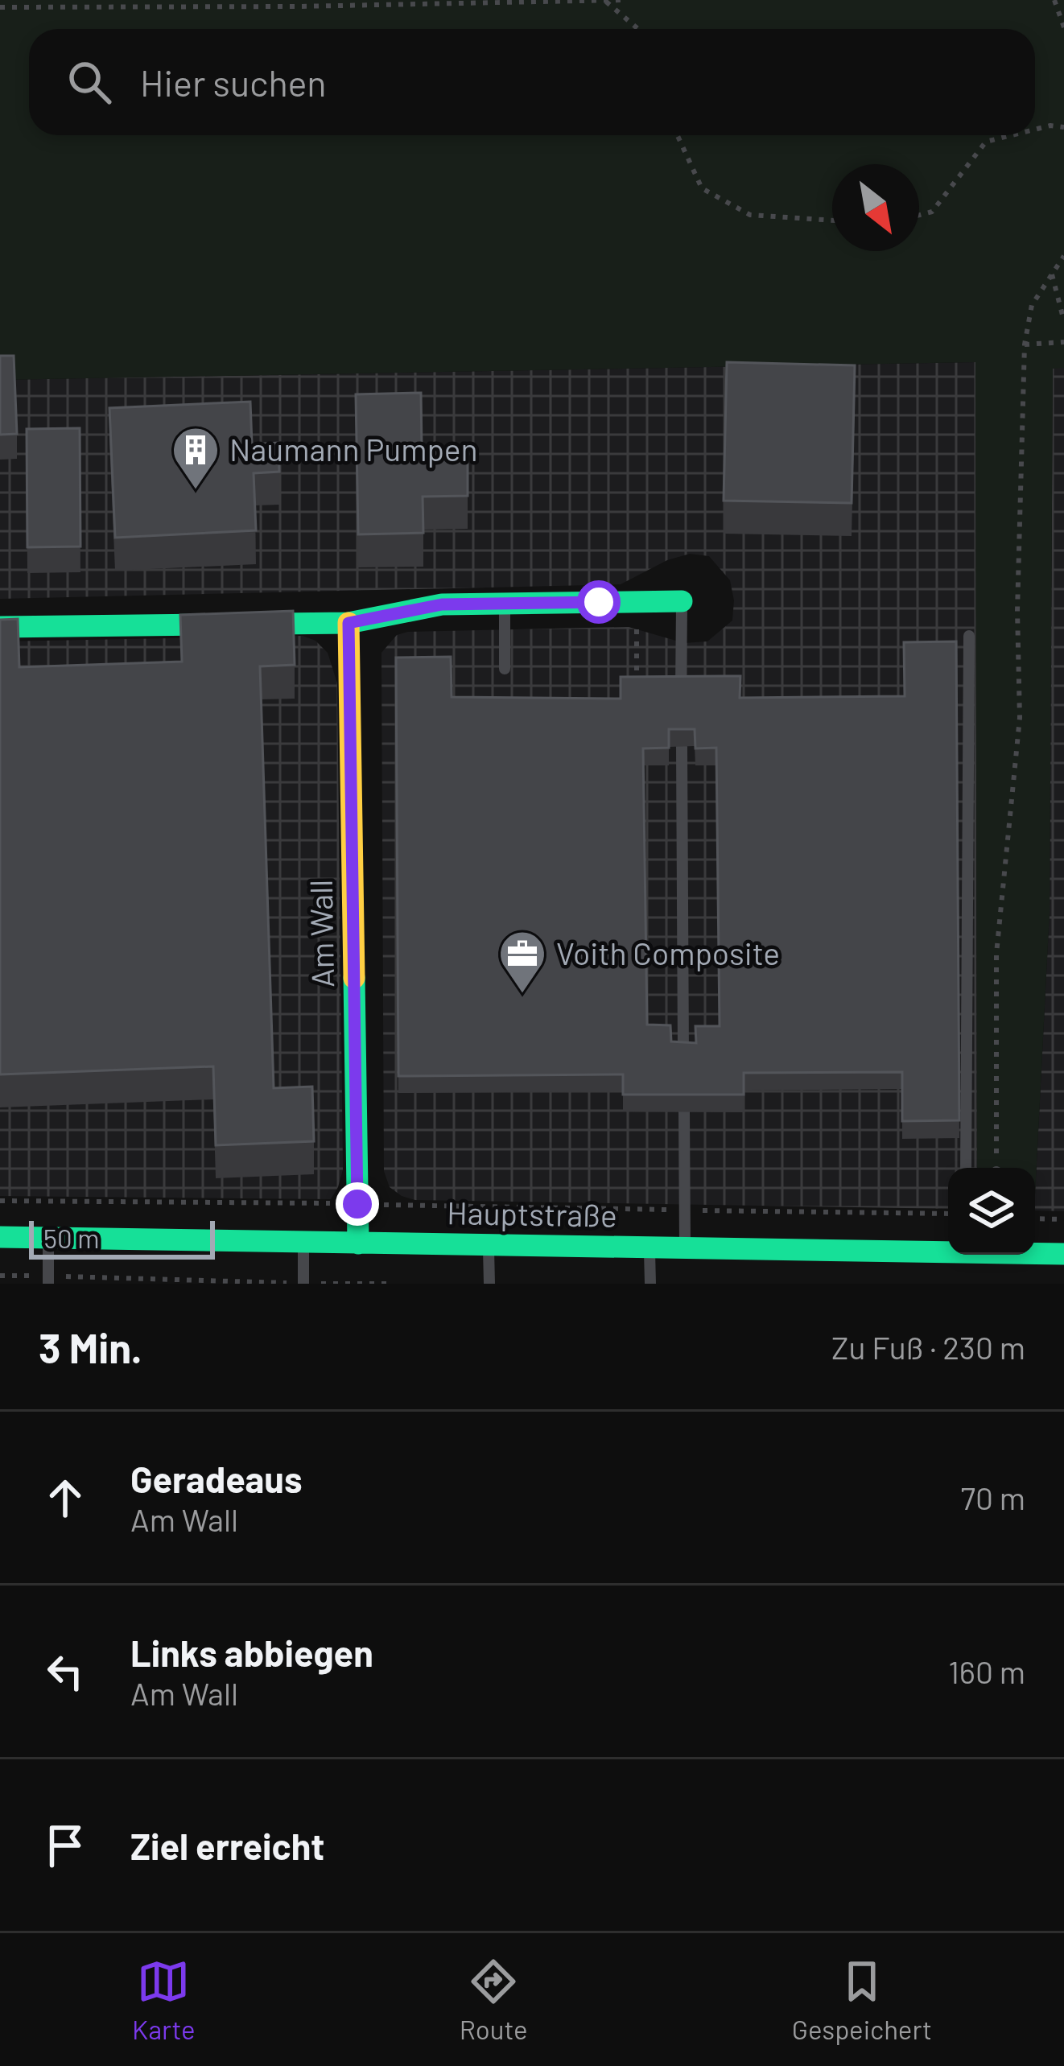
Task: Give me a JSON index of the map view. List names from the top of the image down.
{
  "streets": {
    "street": ["Am Wall", "Hauptstraße"]
  },
  "crossings": [
    ["Am Wall", "Hauptstraße"]
  ],
  "places": {
    "building": ["Naumann Pumpen"],
    "office": ["Voith Composite"]
  },
  "scale_bar": "50 m",
  "north": "bottom right",
  "page": {
    "search": "Hier suchen",
    "scale": "50 m",
    "heading": ["3 Min.", "Zu Fuß · 230 m"],
    "list": [
      ["Geradeaus", "Am Wall", "70 m"],
      ["Links abbiegen", "Am Wall", "160 m"],
      "Ziel erreicht"
    ],
    "nav": ["Karte", "Route", "Gespeichert"]
  }
}
